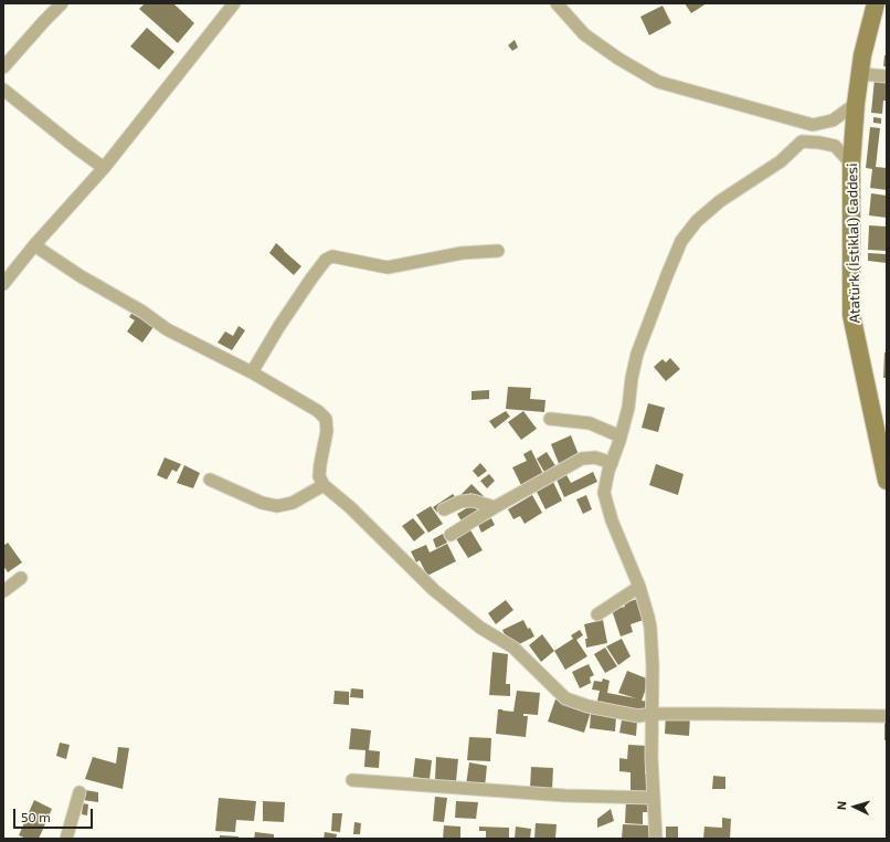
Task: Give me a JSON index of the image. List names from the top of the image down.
{
  "streets": {
    "street": ["Atatürk (İstiklal) Caddesi"]
  },
  "scale_bar": "50 m",
  "north": "left"
}
